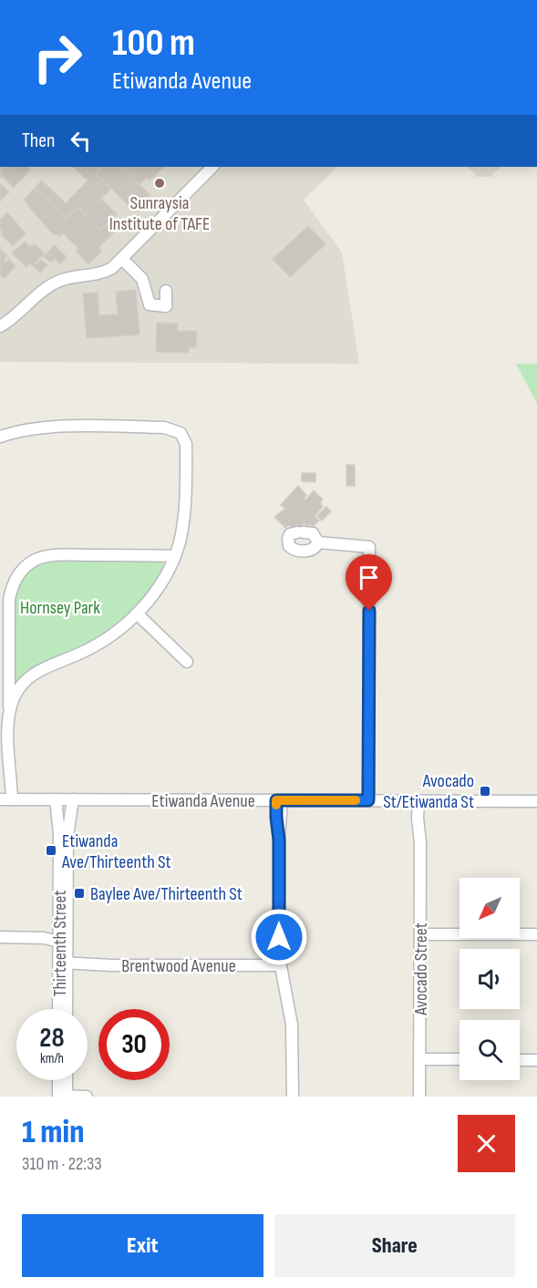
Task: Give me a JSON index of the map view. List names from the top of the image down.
{
  "streets": {
    "street": [
      "Etiwanda Avenue",
      "Thirteenth Street",
      "Brentwood Avenue",
      "Avocado Street"
    ]
  },
  "crossings": [
    ["Etiwanda Avenue", "Thirteenth Street"],
    ["Etiwanda Avenue", "Avocado Street"],
    ["Thirteenth Street", "Brentwood Avenue"]
  ],
  "parks": ["Hornsey Park"],
  "places": {
    "other": ["Sunraysia Institute of TAFE"],
    "transit": ["Avocado St/Etiwanda St", "Etiwanda Ave/Thirteenth St", "Baylee Ave/Thirteenth St"]
  },
  "north": "bottom left",
  "page": {
    "turn": ["100 m", "Etiwanda Avenue"],
    "then": "Then",
    "speed": "28 km/h",
    "limit": "30",
    "heading": ["1 min", "310 m · 22:33"],
    "buttons": ["Exit", "Share"]
  }
}
